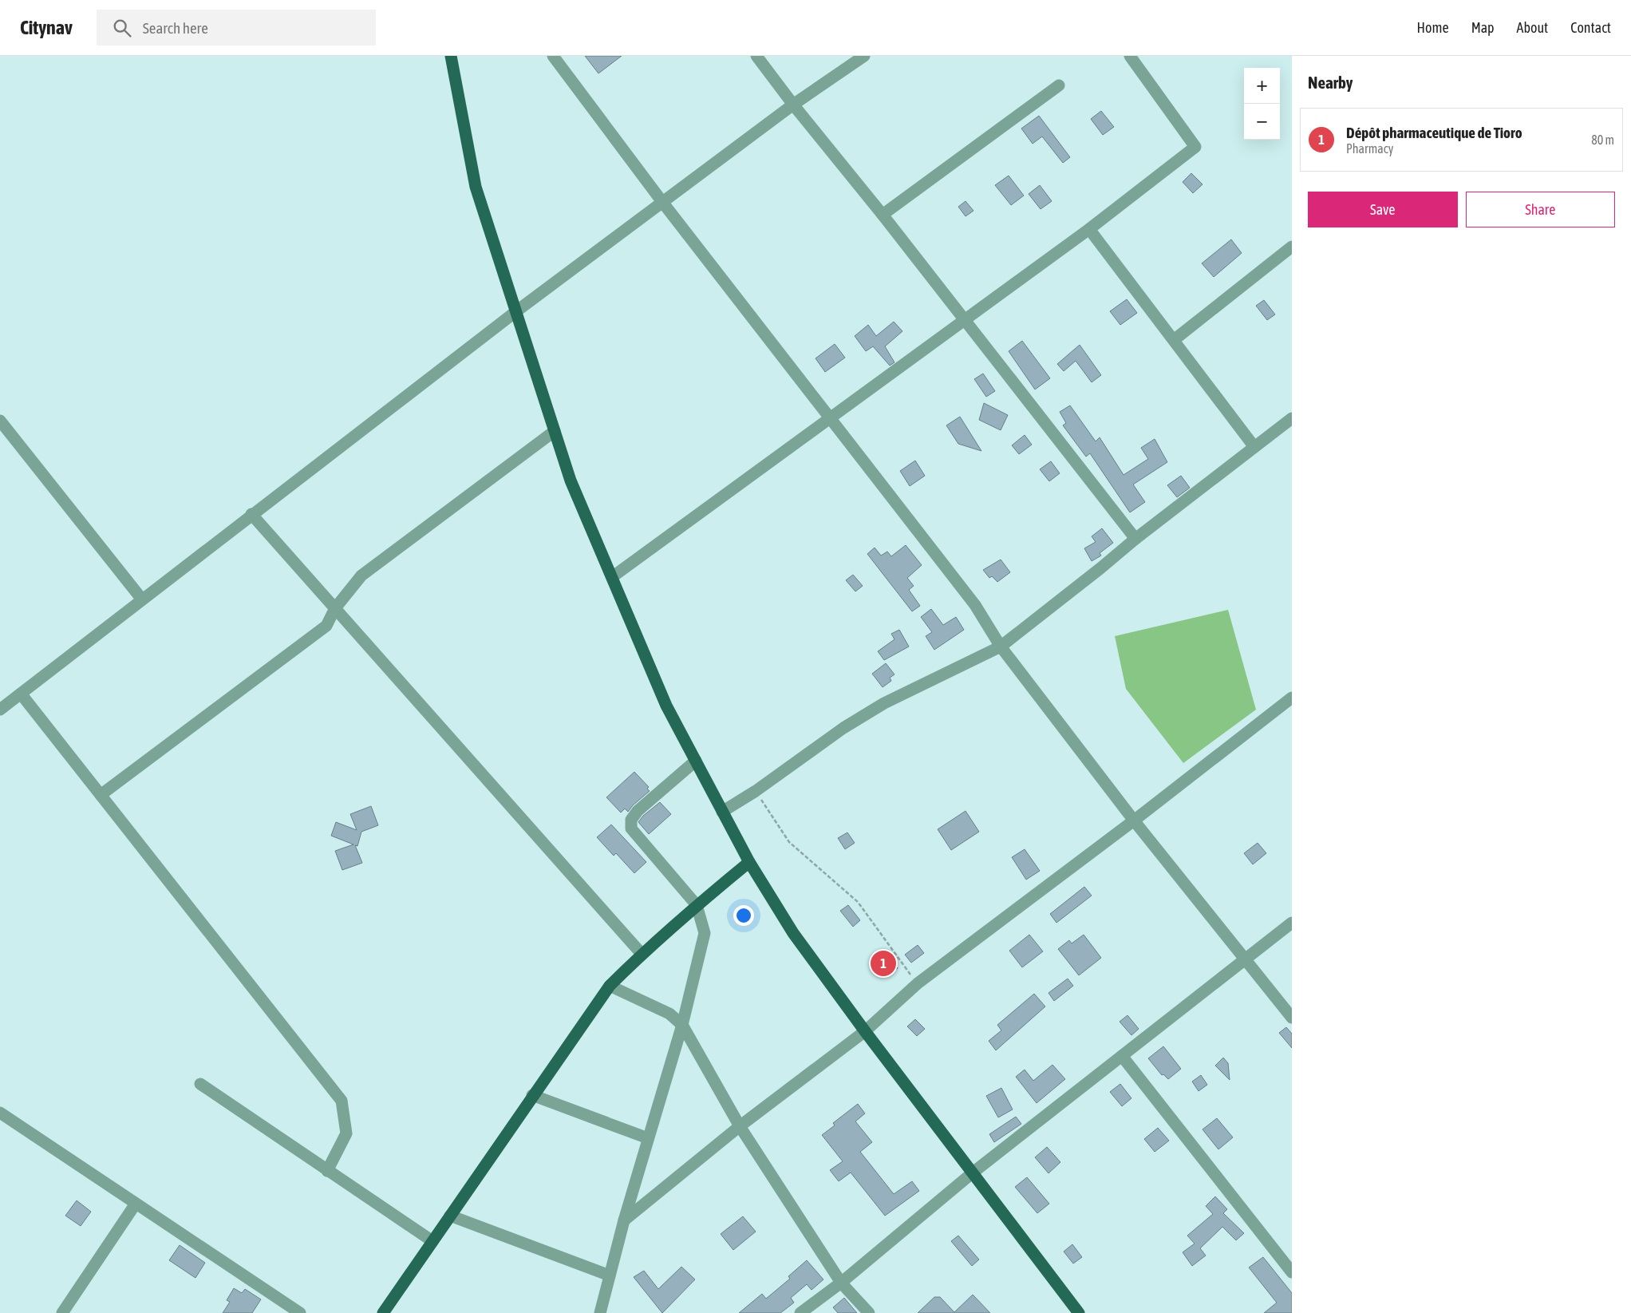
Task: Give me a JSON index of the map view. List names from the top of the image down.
{
  "page": {
    "header": "Citynav",
    "search": "Search here",
    "nav": [
      "Home",
      "Map",
      "About",
      "Contact"
    ],
    "heading": "Nearby",
    "map_buttons": ["+", "−"],
    "list": [
      {
        "mark": "1",
        "name": "Dépôt pharmaceutique de Tioro",
        "note": "Pharmacy",
        "value": "80 m"
      }
    ],
    "buttons": ["Save", "Share"],
    "pins": "1"
  }
}
